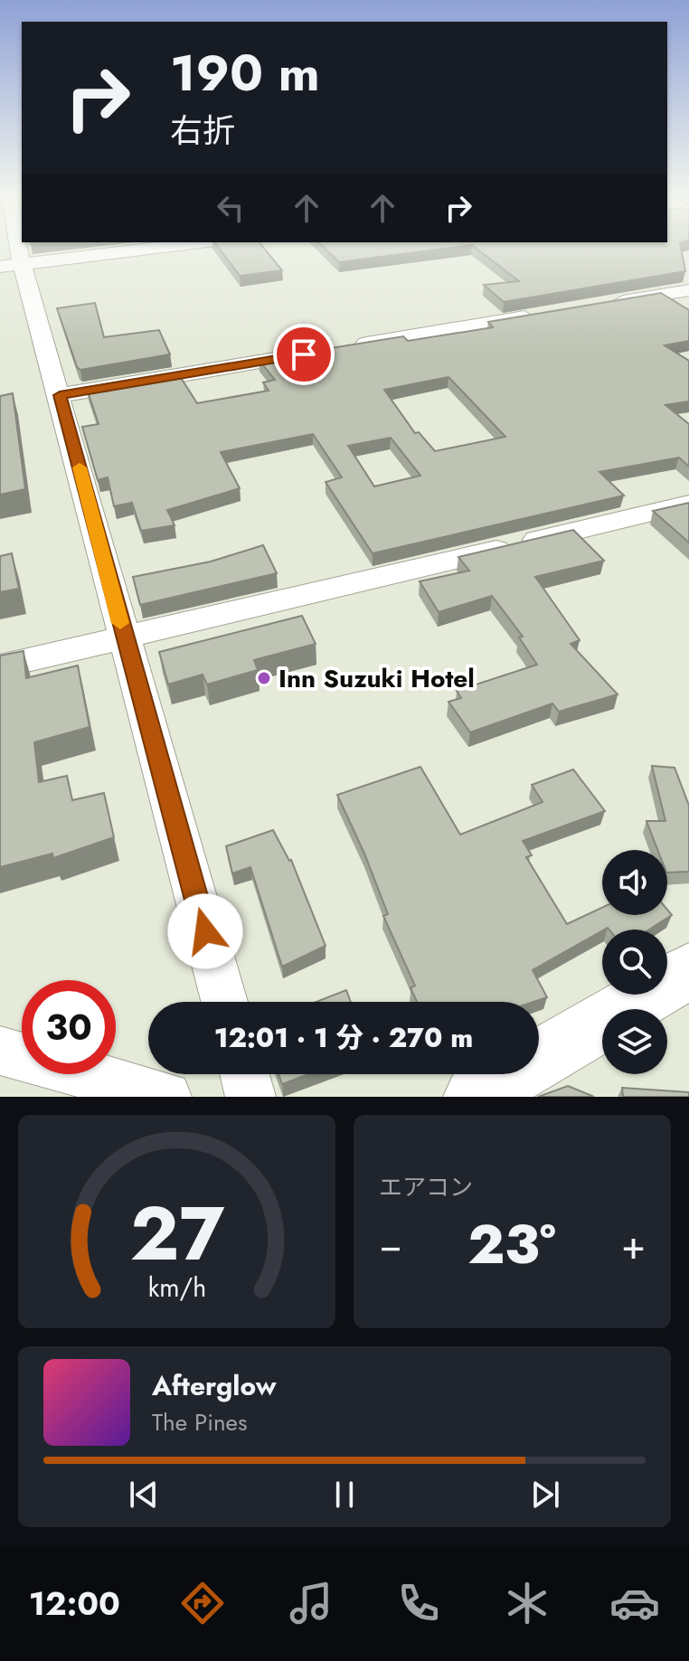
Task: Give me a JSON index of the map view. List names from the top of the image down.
{
  "places": ["Inn Suzuki Hotel"],
  "page": {
    "turn": ["190 m", "右折"],
    "limit": "30",
    "trip": "12:01 · 1 分 · 270 m",
    "tile": "エアコン",
    "heat": ["−", "23°", "+"],
    "song": ["Afterglow", "The Pines"],
    "tabs": "12:00",
    "gauge": ["27", "km/h"]
  }
}
